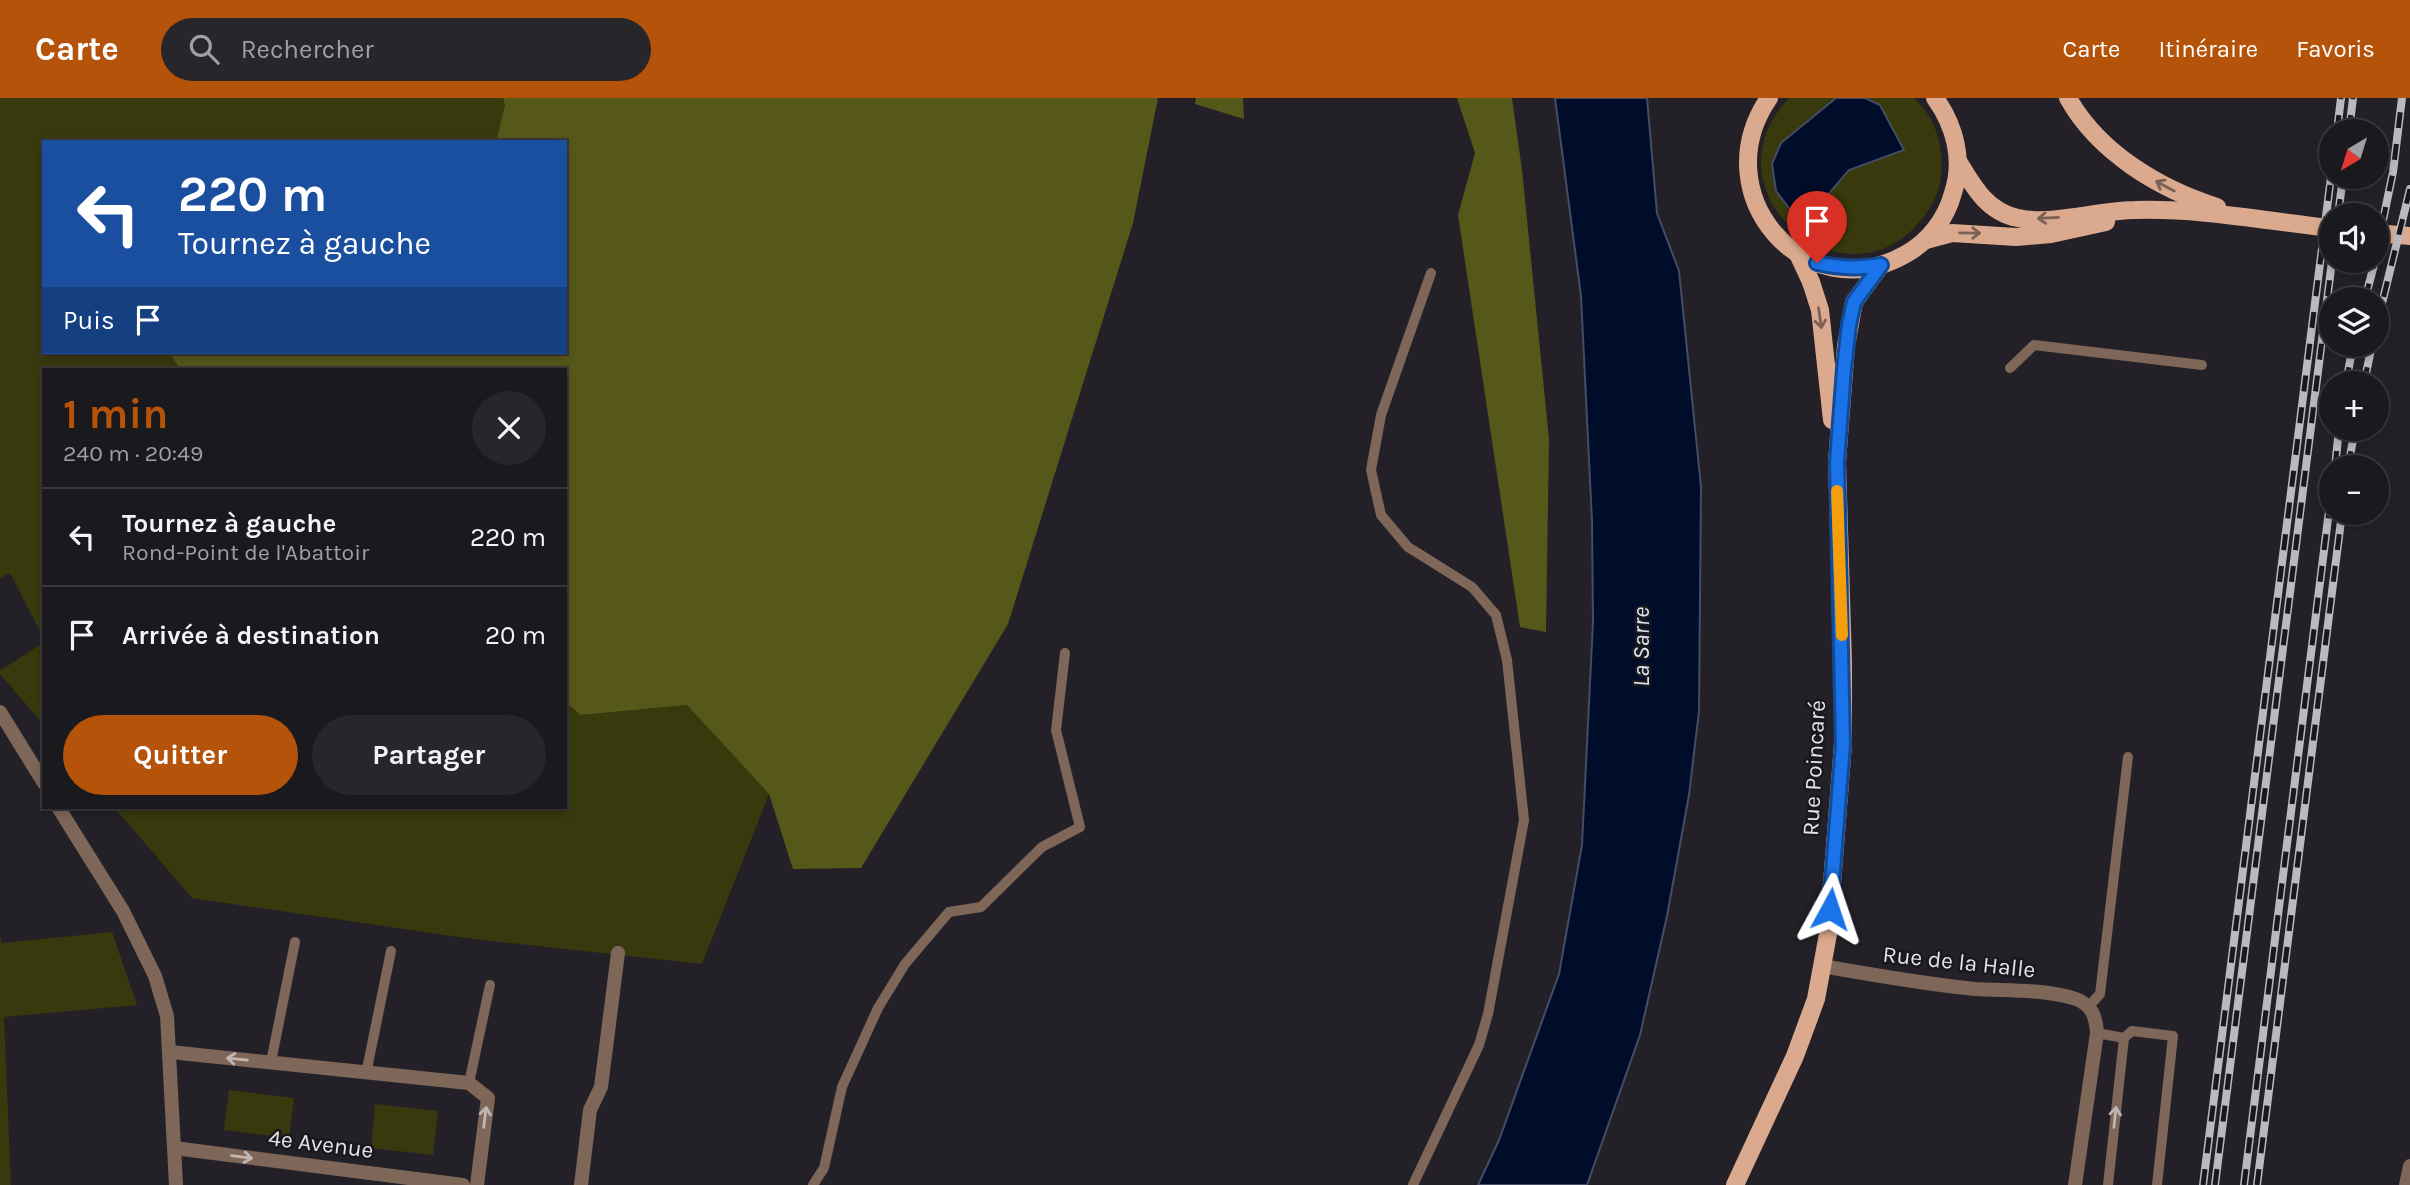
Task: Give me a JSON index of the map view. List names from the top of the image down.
{
  "streets": {
    "main road": ["Rue Poincaré"],
    "street": ["Rue de la Halle", "4e Avenue"]
  },
  "crossings": [
    ["Rue Poincaré", "Rue de la Halle"]
  ],
  "water": ["La Sarre"],
  "north": "bottom left",
  "page": {
    "header": "Carte",
    "search": "Rechercher",
    "nav": ["Carte", "Itinéraire", "Favoris"],
    "map_buttons": ["+", "−"],
    "turn": ["220 m", "Tournez à gauche"],
    "then": "Puis",
    "heading": ["1 min", "240 m · 20:49"],
    "list": [
      {
        "name": "Tournez à gauche",
        "note": "Rond-Point de l'Abattoir",
        "value": "220 m"
      },
      {
        "name": "Arrivée à destination",
        "value": "20 m"
      }
    ],
    "buttons": ["Quitter", "Partager"]
  }
}
